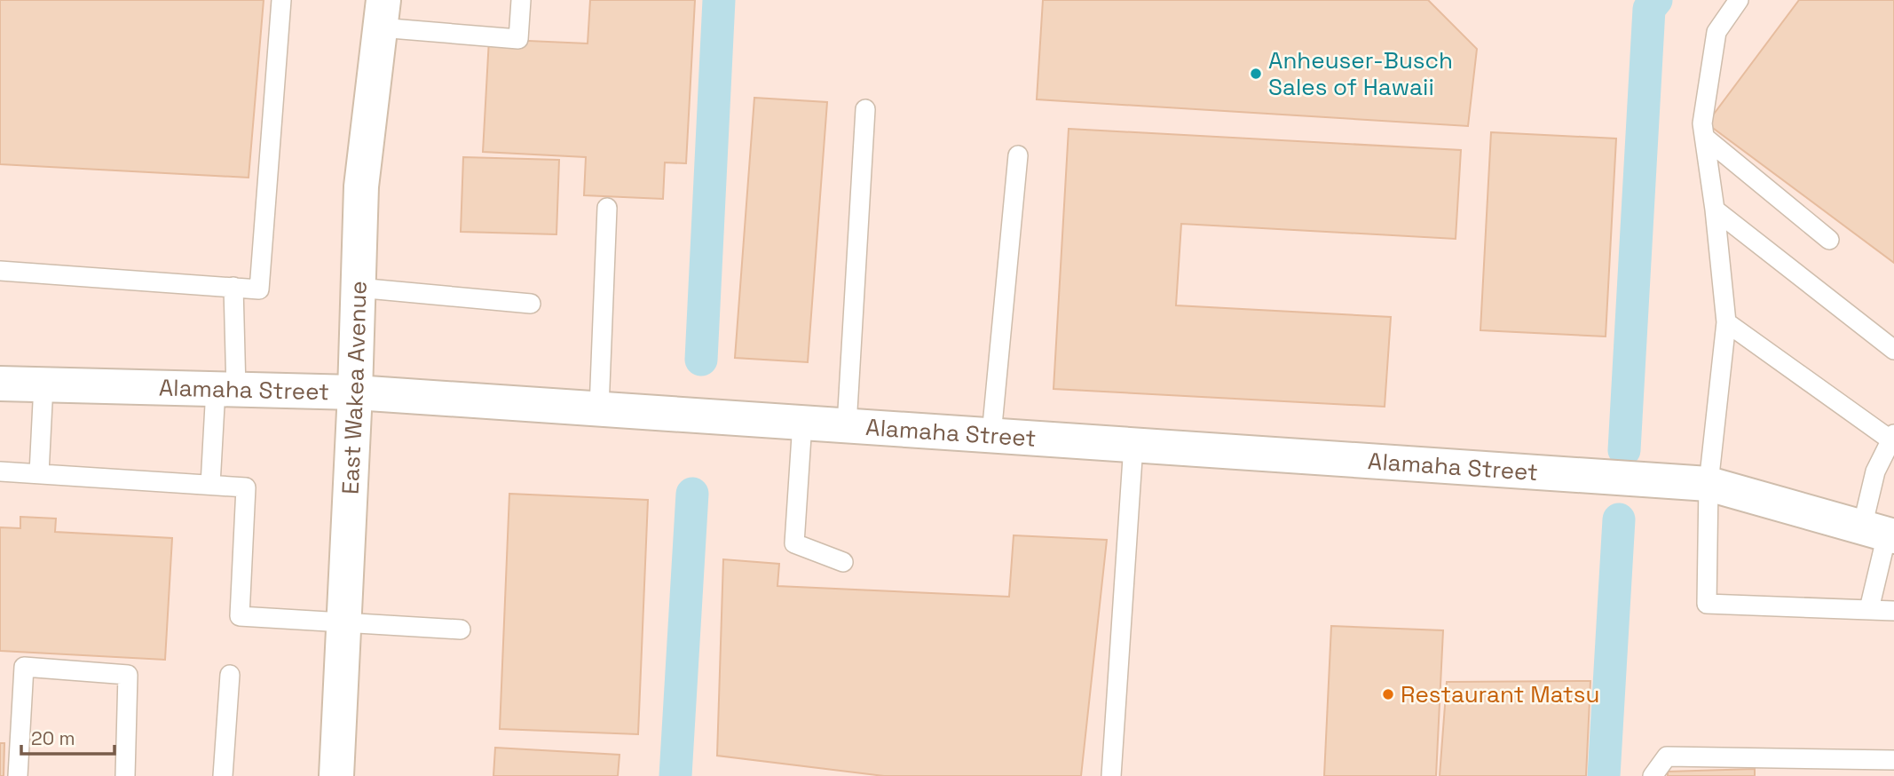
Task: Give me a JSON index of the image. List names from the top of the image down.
{
  "streets": {
    "street": ["East Wakea Avenue", "Alamaha Street"]
  },
  "crossings": [
    ["East Wakea Avenue", "Alamaha Street"]
  ],
  "places": ["Anheuser-Busch Sales of Hawaii", "Restaurant Matsu"],
  "scale_bar": "20 m"
}
